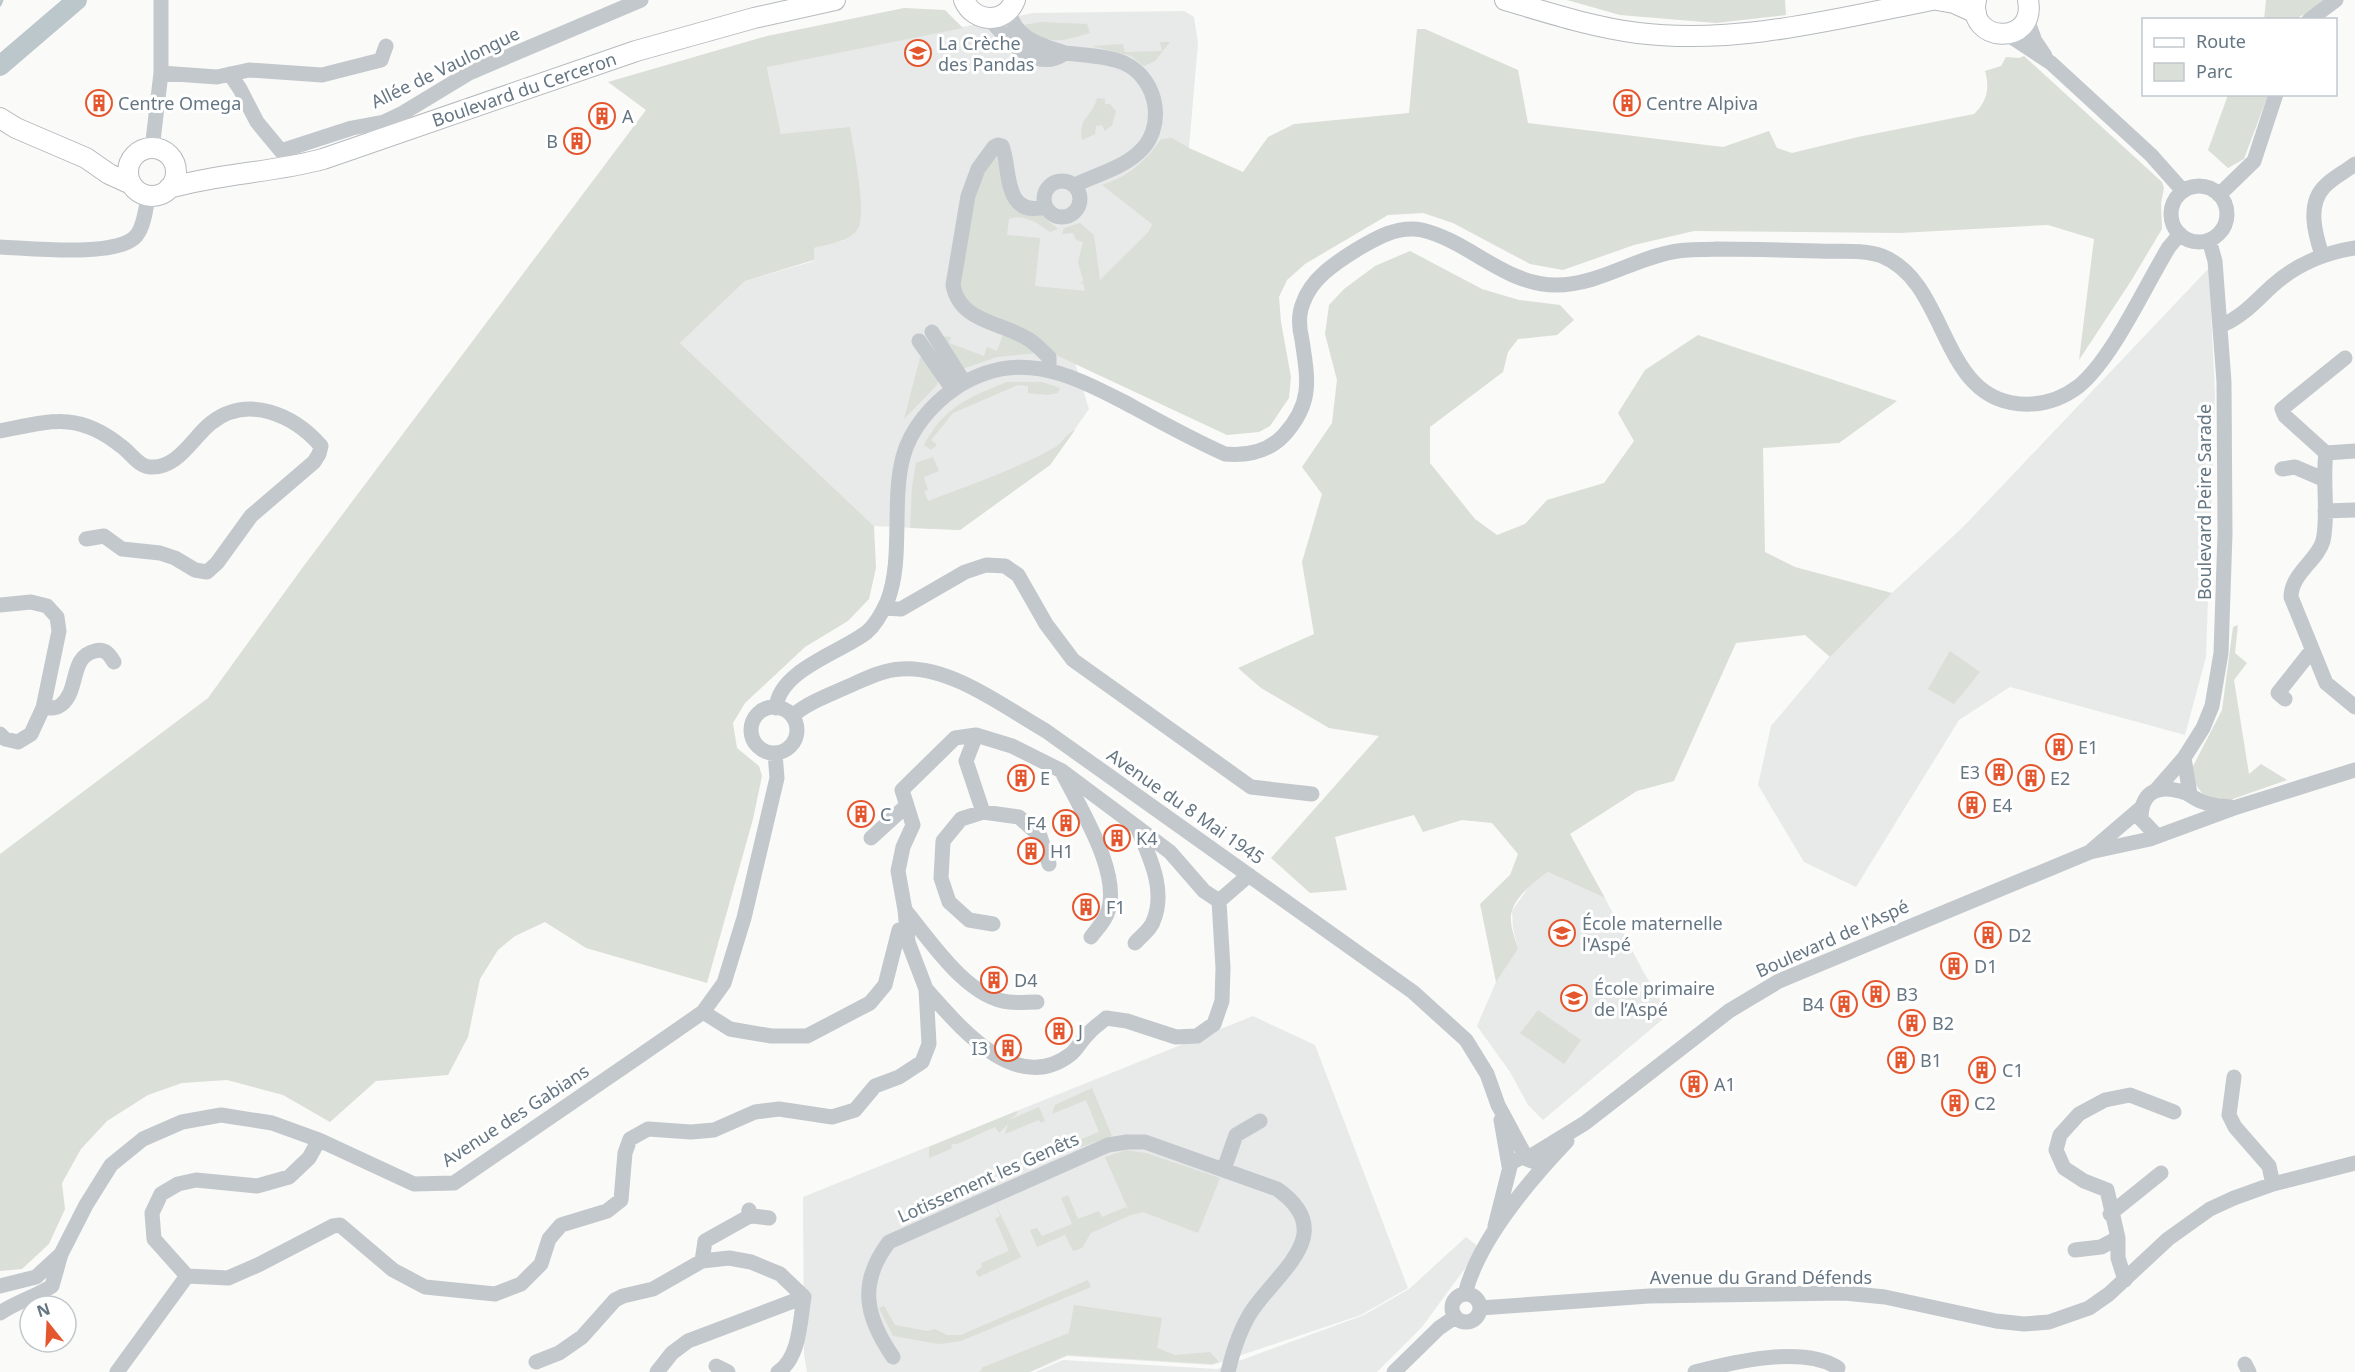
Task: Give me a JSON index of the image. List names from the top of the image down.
{
  "streets": {
    "main road": ["Boulevard du Cerceron"],
    "street": [
      "Allée de Vaulongue",
      "Boulevard Peire Sarade",
      "Avenue du 8 Mai 1945",
      "Boulevard de l'Aspé",
      "Avenue des Gabians",
      "Lotissement les Genêts",
      "Avenue du Grand Défends"
    ]
  },
  "crossings": [
    ["Boulevard Peire Sarade", "Boulevard de l'Aspé"],
    ["Avenue du 8 Mai 1945", "Boulevard de l'Aspé"],
    ["Avenue du 8 Mai 1945", "Avenue des Gabians"],
    ["Boulevard de l'Aspé", "Avenue du Grand Défends"]
  ],
  "places": {
    "school or university": ["La Crèche des Pandas", "École maternelle l'Aspé", "École primaire de l’Aspé"],
    "building": [
      "Centre Omega",
      "Centre Alpiva",
      "A",
      "B",
      "E1",
      "E3",
      "E",
      "E2",
      "E4",
      "C",
      "F4",
      "K4",
      "H1",
      "F1",
      "D2",
      "D1",
      "D4",
      "B3",
      "B4",
      "B2",
      "J",
      "I3",
      "B1",
      "C1",
      "A1",
      "C2"
    ]
  },
  "legend": ["Route", "Parc"],
  "north": "top"
}
